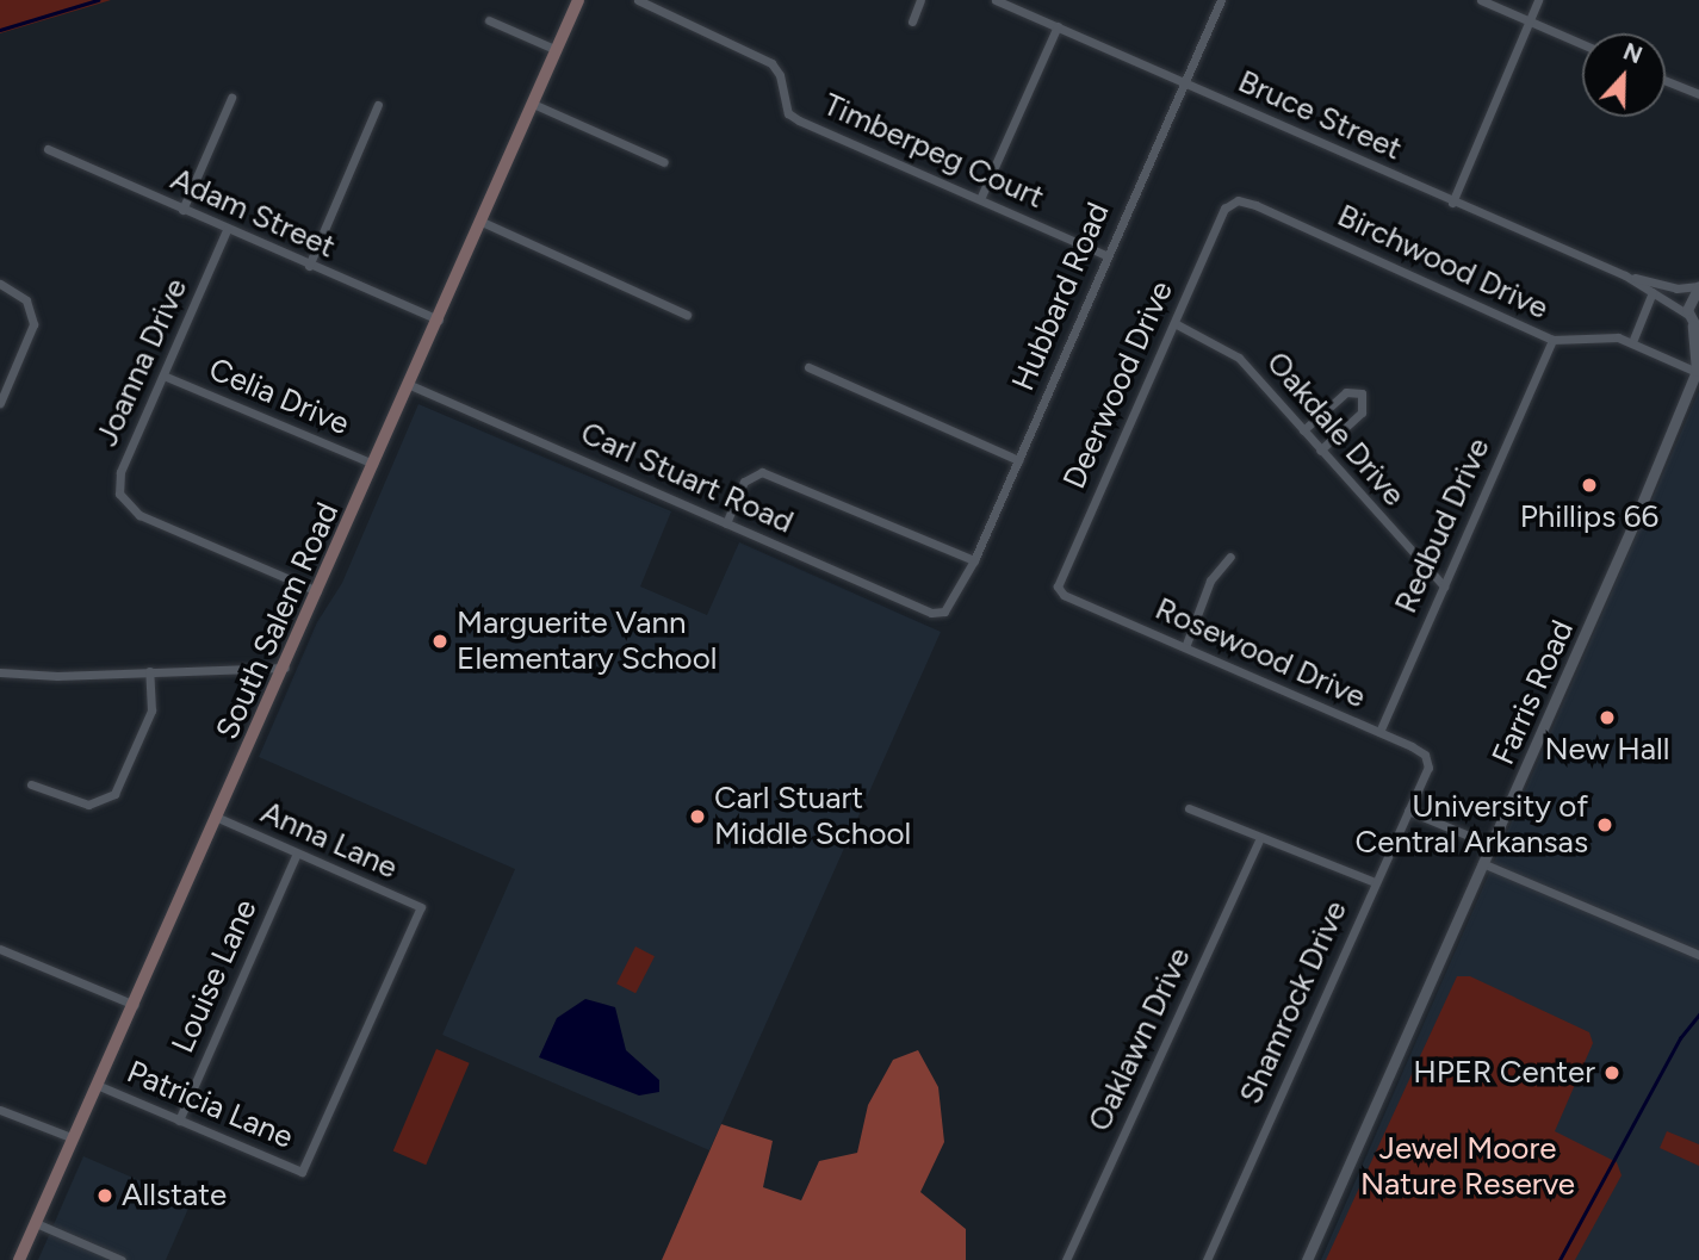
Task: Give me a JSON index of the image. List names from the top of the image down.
{
  "streets": {
    "main road": ["South Salem Road"],
    "street": [
      "Bruce Street",
      "Timberpeg Court",
      "Adam Street",
      "Birchwood Drive",
      "Hubbard Road",
      "Joanna Drive",
      "Deerwood Drive",
      "Celia Drive",
      "Oakdale Drive",
      "Carl Stuart Road",
      "Redbud Drive",
      "Rosewood Drive",
      "Farris Road",
      "Anna Lane",
      "Louise Lane",
      "Shamrock Drive",
      "Oaklawn Drive",
      "Patricia Lane"
    ]
  },
  "crossings": [
    ["Bruce Street", "Hubbard Road"],
    ["Bruce Street", "Farris Road"],
    ["Timberpeg Court", "Hubbard Road"],
    ["Adam Street", "Joanna Drive"],
    ["Adam Street", "South Salem Road"],
    ["Birchwood Drive", "Deerwood Drive"],
    ["Birchwood Drive", "Redbud Drive"],
    ["Birchwood Drive", "Farris Road"],
    ["Hubbard Road", "Carl Stuart Road"],
    ["Joanna Drive", "Celia Drive"],
    ["Joanna Drive", "South Salem Road"],
    ["Deerwood Drive", "Oakdale Drive"],
    ["Deerwood Drive", "Rosewood Drive"],
    ["Celia Drive", "South Salem Road"],
    ["Oakdale Drive", "Redbud Drive"],
    ["Carl Stuart Road", "South Salem Road"],
    ["Redbud Drive", "Rosewood Drive"],
    ["South Salem Road", "Anna Lane"],
    ["South Salem Road", "Patricia Lane"],
    ["Rosewood Drive", "Shamrock Drive"],
    ["Anna Lane", "Louise Lane"],
    ["Anna Lane", "Patricia Lane"],
    ["Louise Lane", "Patricia Lane"]
  ],
  "parks": ["Jewel Moore Nature Reserve"],
  "places": [
    "Phillips 66",
    "Marguerite Vann Elementary School",
    "New Hall",
    "Carl Stuart Middle School",
    "University of Central Arkansas",
    "HPER Center",
    "Allstate"
  ],
  "north": "top"
}
